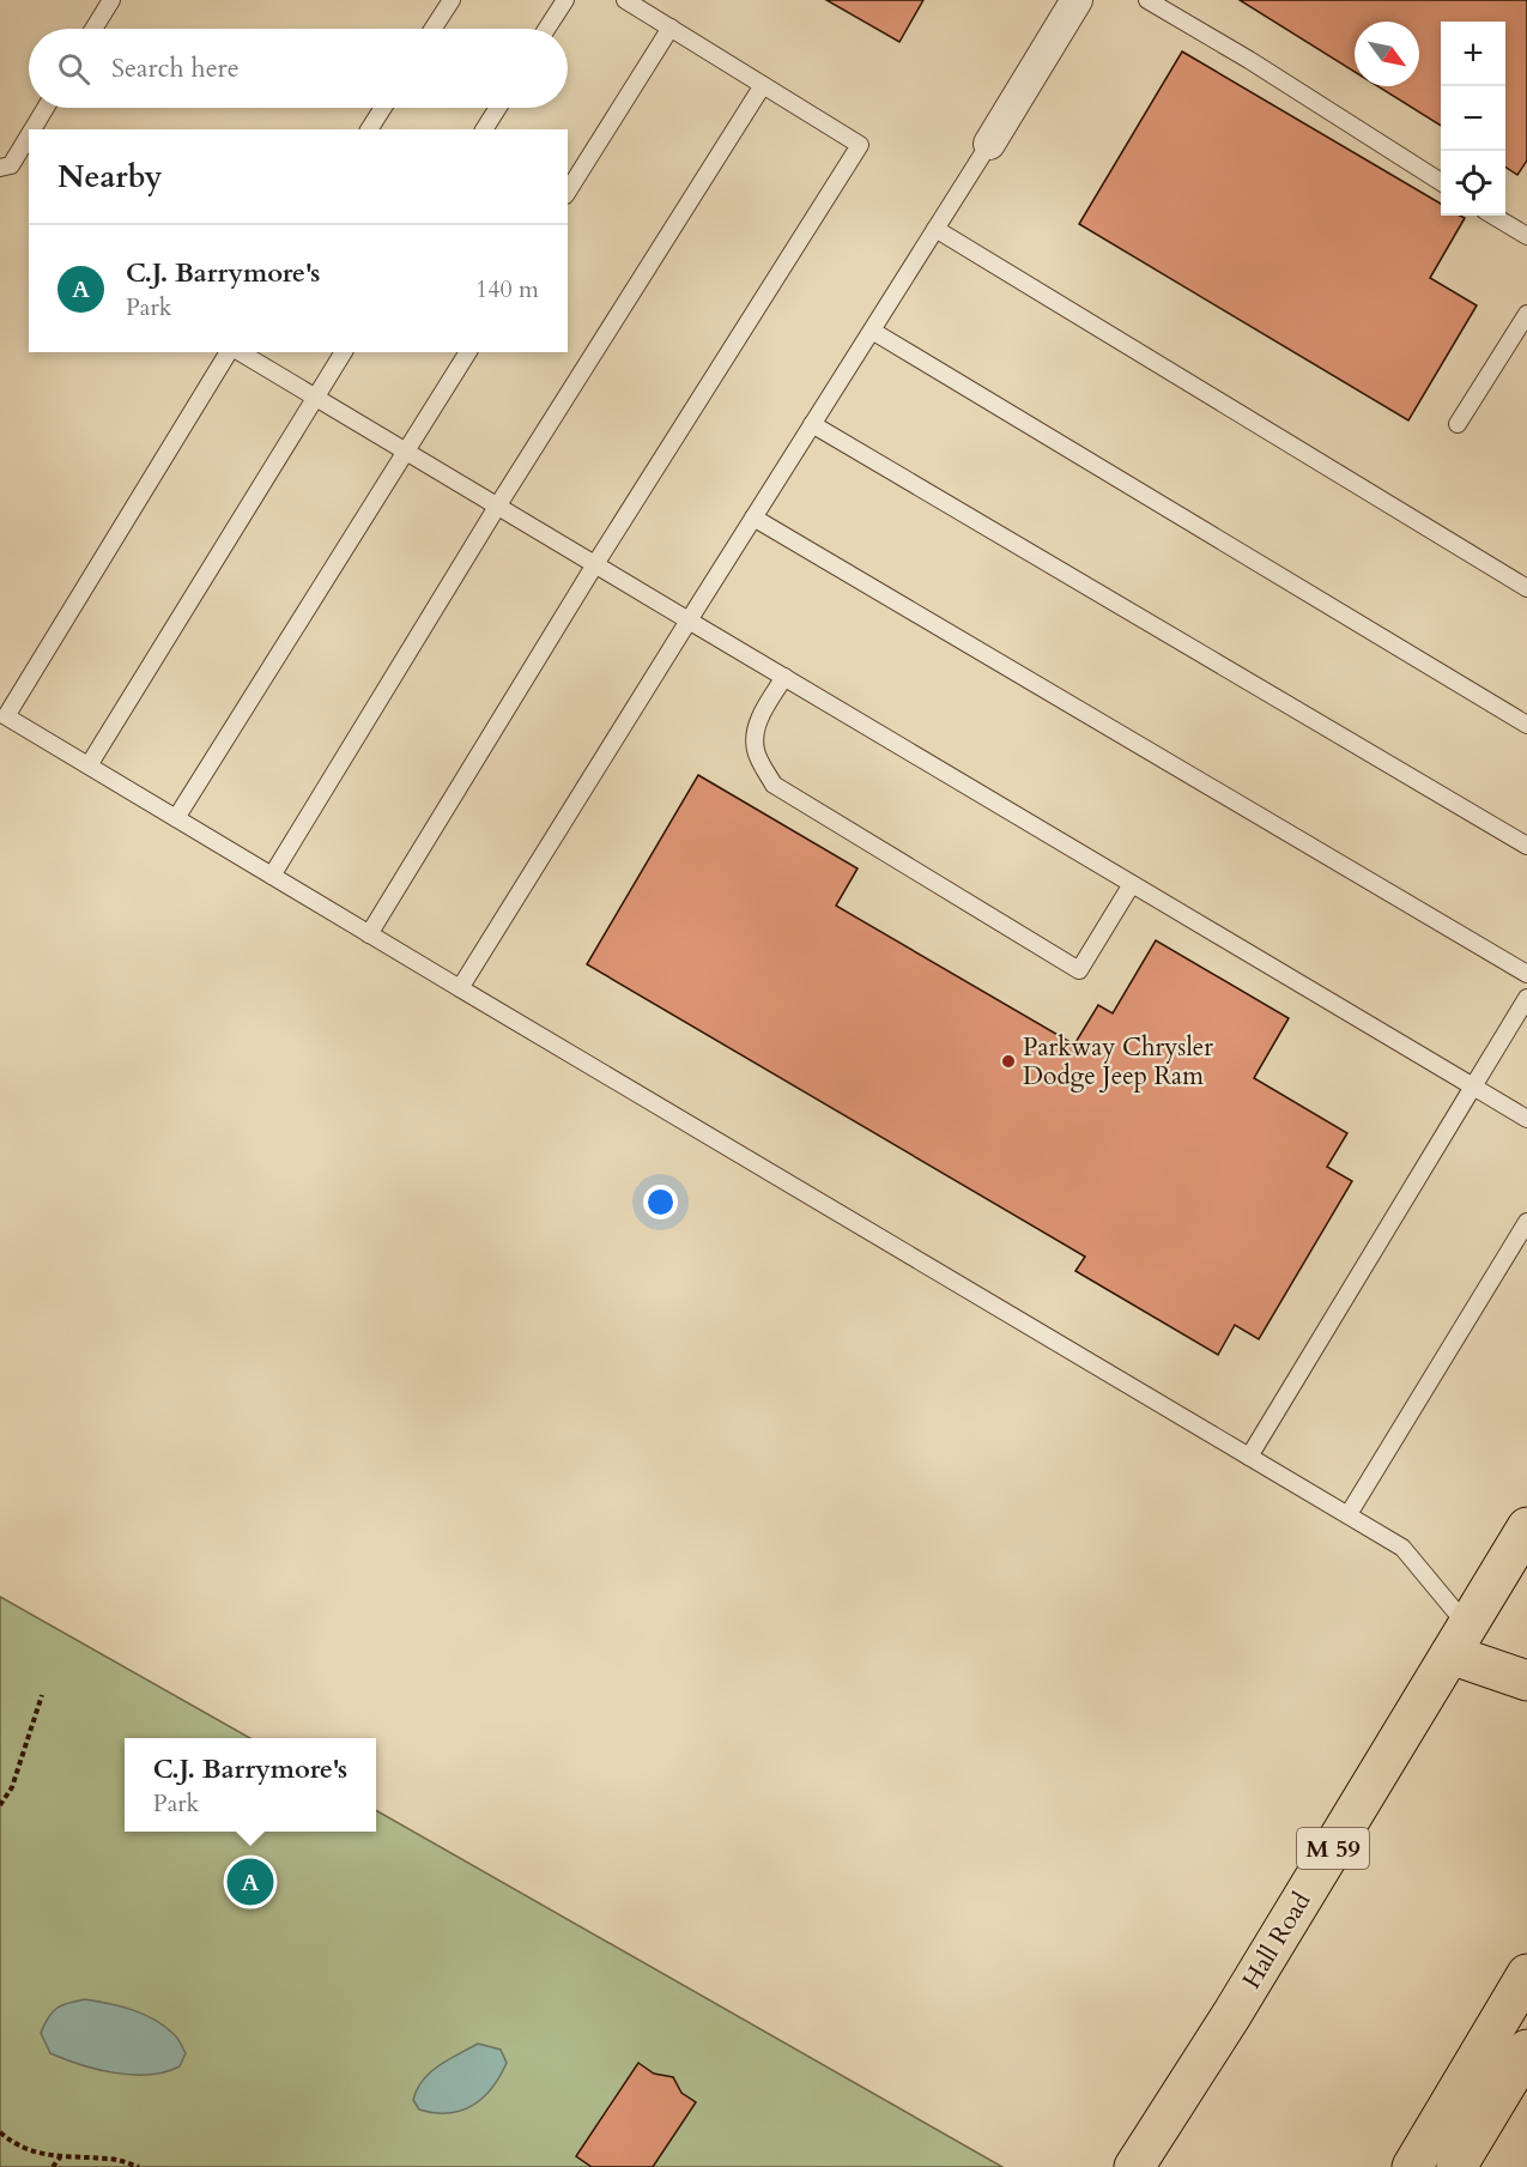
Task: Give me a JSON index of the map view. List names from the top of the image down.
{
  "streets": {
    "highway": ["M 59", "Hall Road"]
  },
  "places": ["Parkway Chrysler Dodge Jeep Ram"],
  "north": "bottom right",
  "page": {
    "map_buttons": ["+", "−"],
    "search": "Search here",
    "heading": "Nearby",
    "list": [
      {
        "mark": "A",
        "name": "C.J. Barrymore's",
        "note": "Park",
        "value": "140 m"
      }
    ],
    "popup": ["C.J. Barrymore's", "Park"],
    "pins": "A"
  }
}
